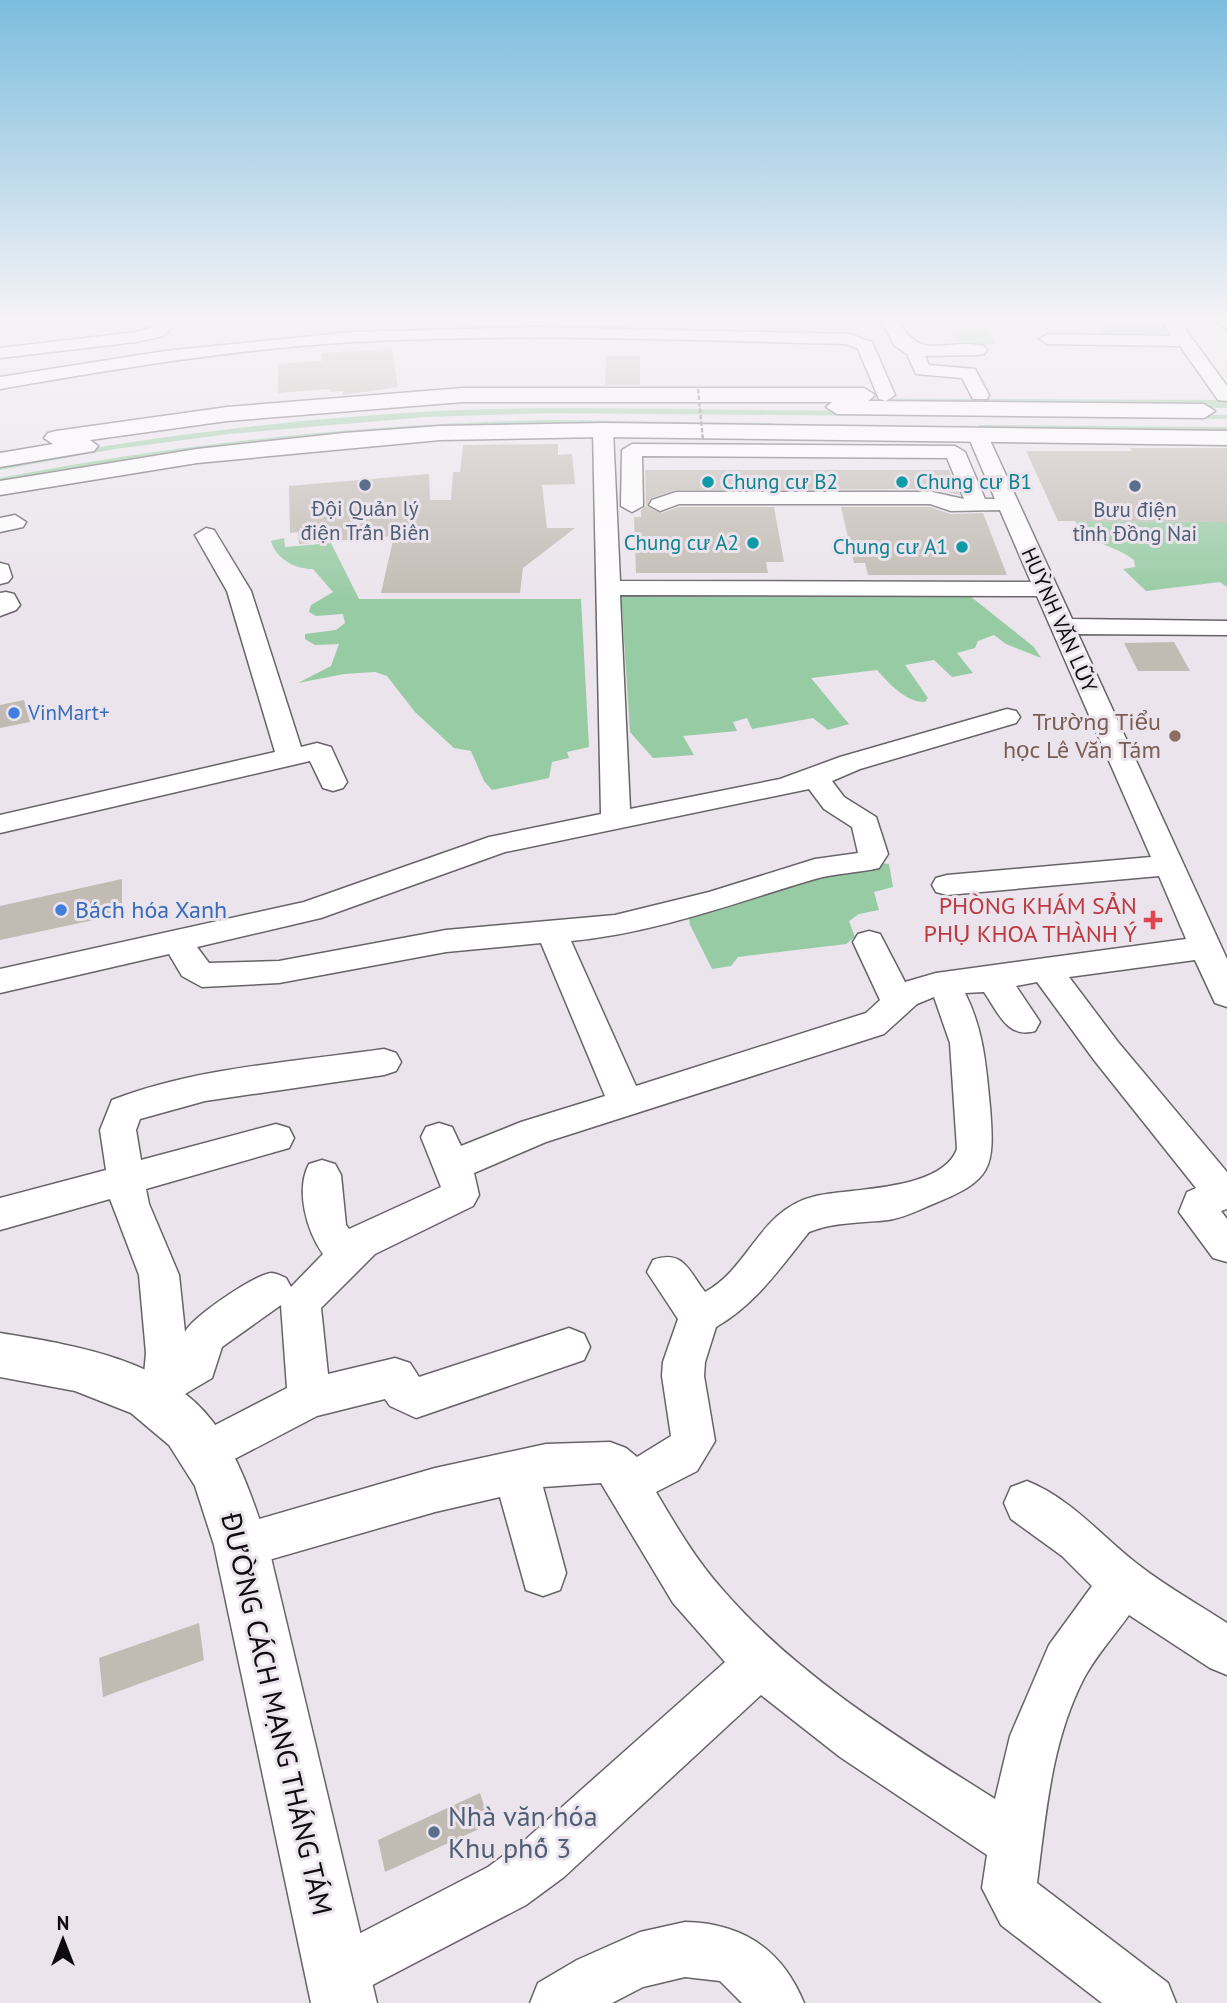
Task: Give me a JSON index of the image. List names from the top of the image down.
{
  "streets": {
    "main road": ["ĐƯỜNG CÁCH MẠNG THÁNG TÁM"],
    "street": ["HUỲNH VĂN LŨY"]
  },
  "places": {
    "other": [
      "Chung cư B2",
      "Chung cư B1",
      "Đội Quản lý điện Trấn Biên",
      "Bưu điện tỉnh Đồng Nai",
      "Chung cư A2",
      "Chung cư A1",
      "VinMart+",
      "Trường Tiểu học Lê Văn Tám",
      "Bách hóa Xanh",
      "Nhà văn hóa Khu phố 3"
    ],
    "health": ["PHÒNG KHÁM SẢN PHỤ KHOA THÀNH Ý"]
  },
  "north": "top"
}
